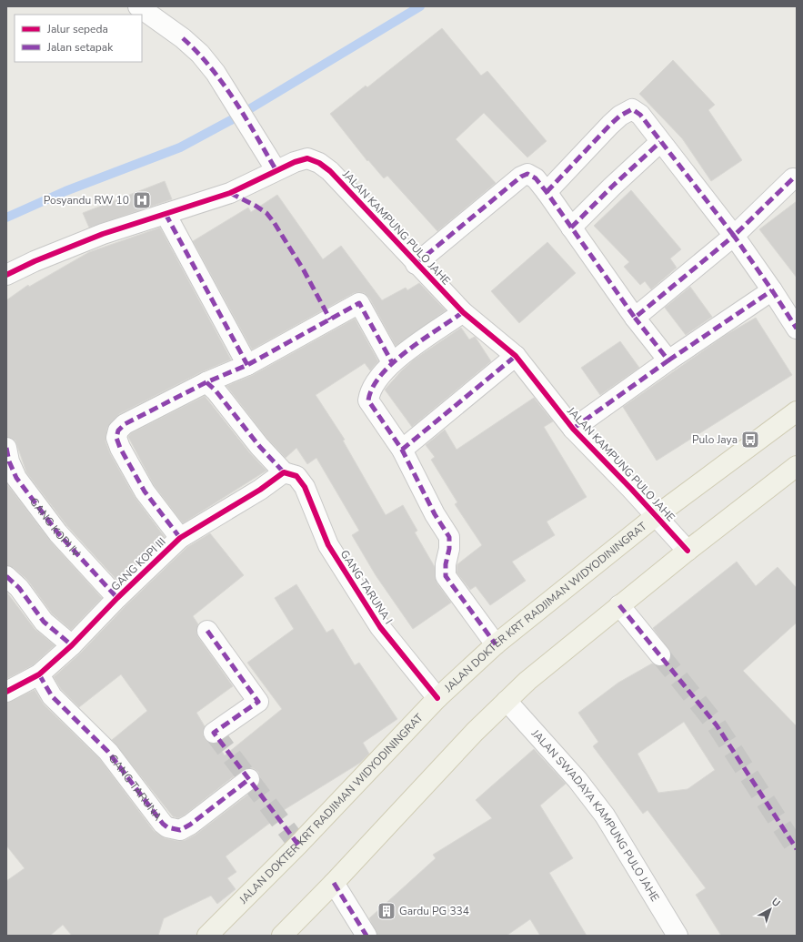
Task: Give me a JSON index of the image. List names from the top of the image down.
{
  "streets": {
    "main road": ["JALAN DOKTER KRT RADJIMAN WIDYODININGRAT"],
    "street": [
      "JALAN KAMPUNG PULO JAHE",
      "GANG KOPI IV",
      "GANG KOPI III",
      "GANG TARUNA I",
      "GANG TARUNA",
      "JALAN SWADAYA KAMPUNG PULO JAHE"
    ]
  },
  "crossings": [
    ["JALAN KAMPUNG PULO JAHE", "JALAN DOKTER KRT RADJIMAN WIDYODININGRAT"],
    ["GANG KOPI IV", "GANG KOPI III"],
    ["GANG KOPI III", "GANG TARUNA I"],
    ["GANG KOPI III", "GANG TARUNA"],
    ["GANG TARUNA I", "JALAN DOKTER KRT RADJIMAN WIDYODININGRAT"]
  ],
  "places": {
    "hospital": ["Posyandu RW 10"],
    "bus stop": ["Pulo Jaya"],
    "building": ["Gardu PG 334"]
  },
  "legend": ["Jalur sepeda", "Jalan setapak"],
  "north": "top right"
}
